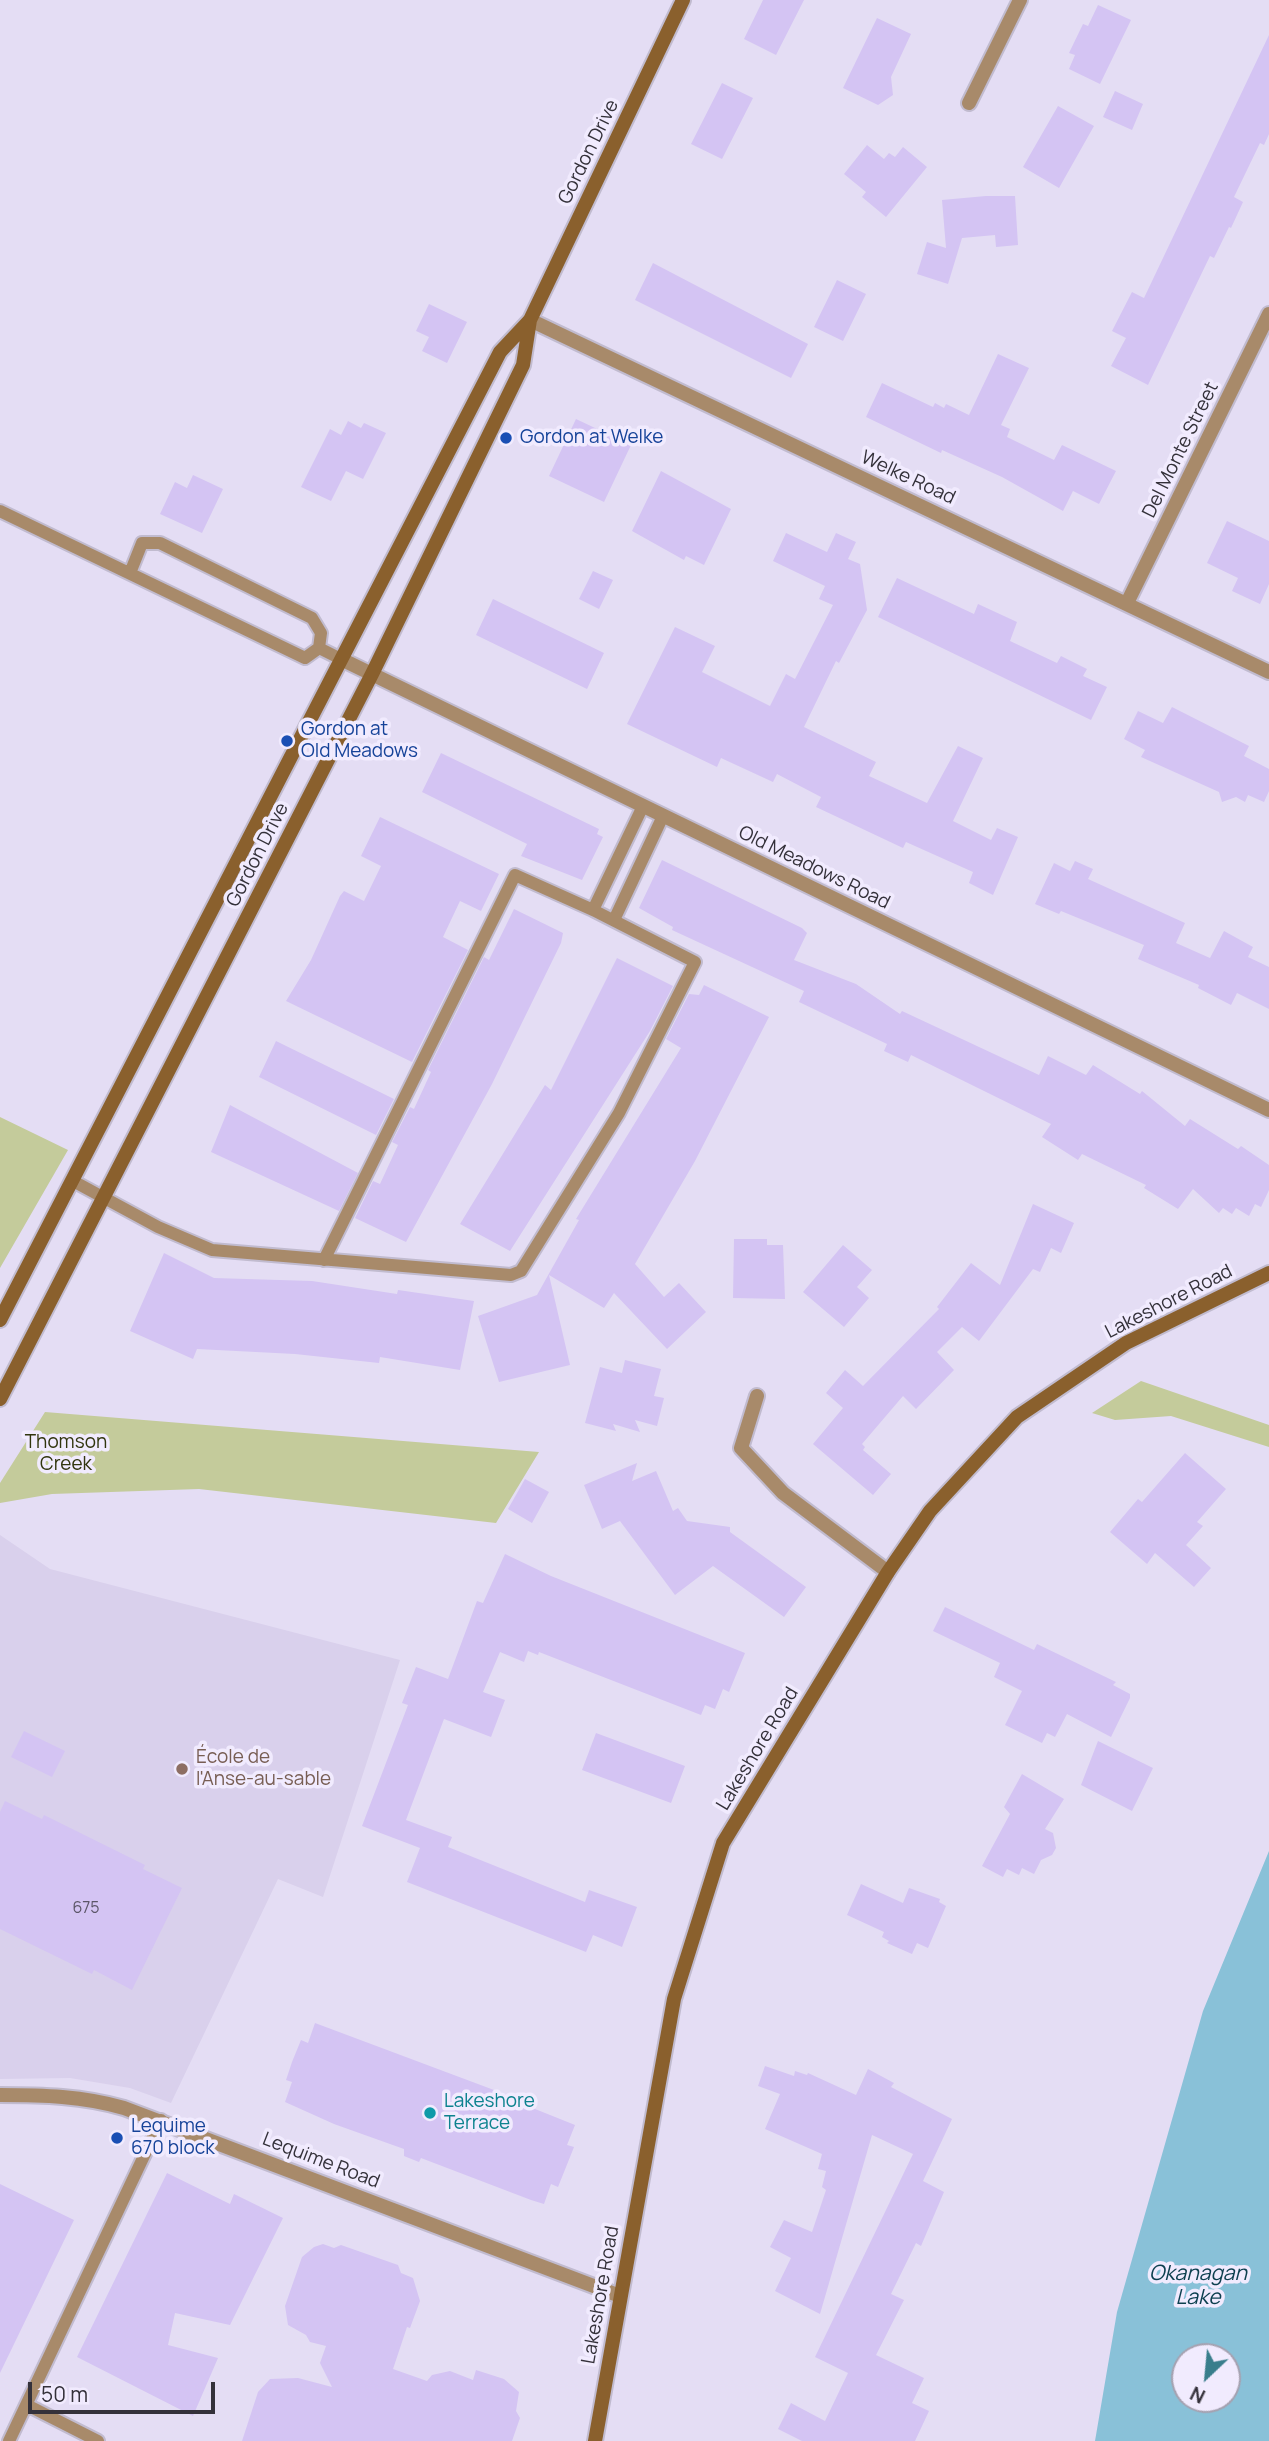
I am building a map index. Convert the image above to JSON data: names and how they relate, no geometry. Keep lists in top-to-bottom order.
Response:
{
  "streets": {
    "main road": ["Gordon Drive", "Lakeshore Road"],
    "street": [
      "Del Monte Street",
      "Welke Road",
      "Old Meadows Road",
      "Lequime Road"
    ]
  },
  "crossings": [
    ["Gordon Drive", "Welke Road"],
    ["Gordon Drive", "Old Meadows Road"],
    ["Del Monte Street", "Welke Road"],
    ["Lakeshore Road", "Lequime Road"]
  ],
  "water": ["Okanagan Lake"],
  "parks": ["Thomson Creek"],
  "places": [
    "Gordon at Welke",
    "Gordon at Old Meadows",
    "École de l'Anse-au-sable",
    "Lakeshore Terrace",
    "Lequime 670 block"
  ],
  "house_numbers": ["675"],
  "scale_bar": "50 m",
  "north": "bottom left"
}
